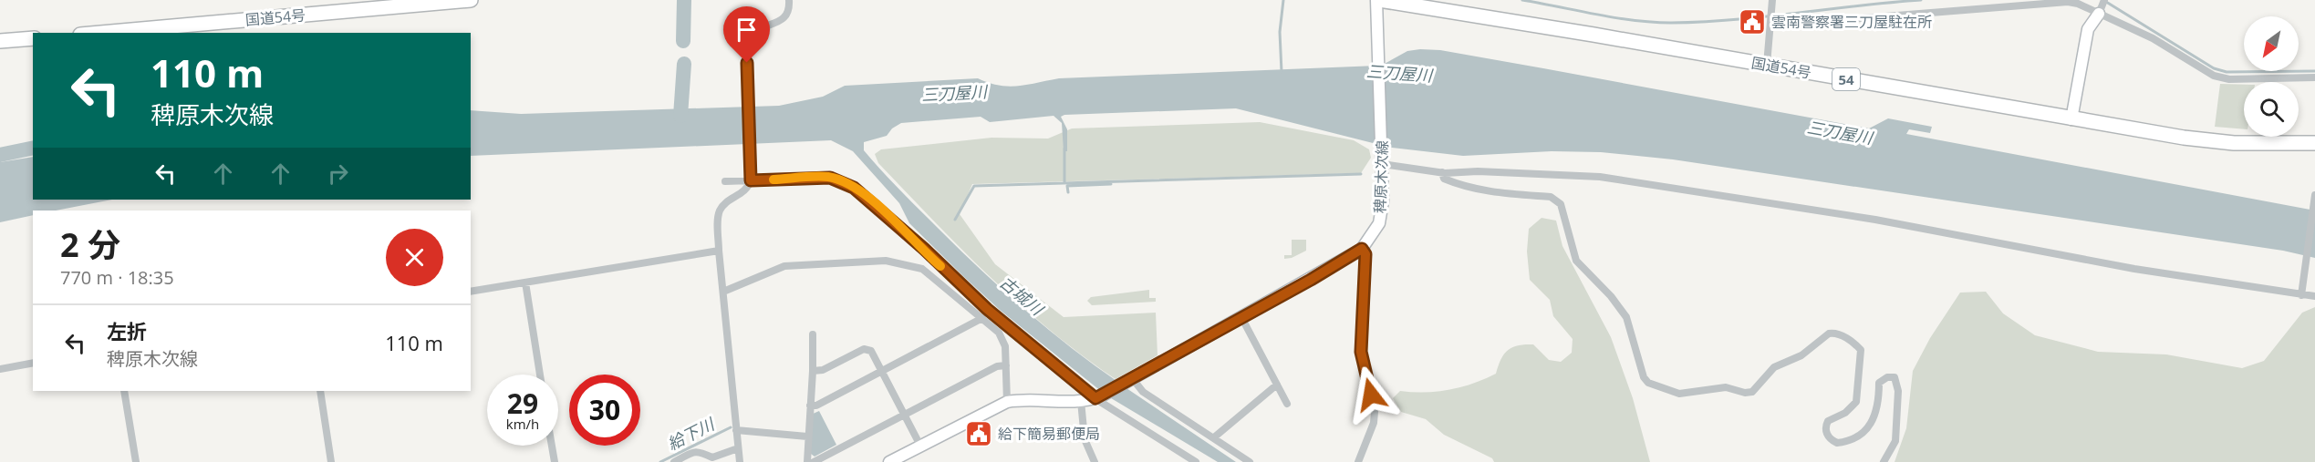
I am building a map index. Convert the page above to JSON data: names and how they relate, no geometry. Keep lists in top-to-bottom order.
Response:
{
  "streets": {
    "highway": ["国道54号", "54"],
    "main road": ["稗原木次線"]
  },
  "crossings": [
    ["国道54号", "稗原木次線"]
  ],
  "water": ["三刀屋川", "古城川", "給下川"],
  "places": {
    "public building": ["雲南警察署三刀屋駐在所", "給下簡易郵便局"]
  },
  "north": "bottom left",
  "page": {
    "turn": ["110 m", "稗原木次線"],
    "heading": ["2 分", "770 m · 18:35"],
    "list": [
      {
        "name": "左折",
        "note": "稗原木次線",
        "value": "110 m"
      }
    ],
    "speed": "29 km/h",
    "limit": "30"
  }
}
